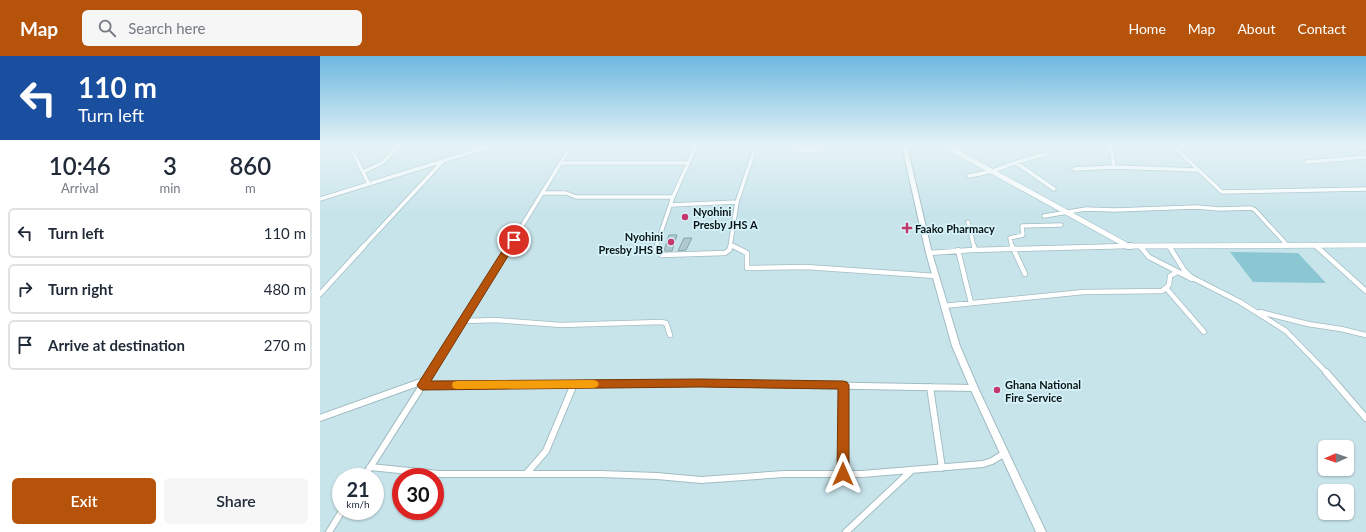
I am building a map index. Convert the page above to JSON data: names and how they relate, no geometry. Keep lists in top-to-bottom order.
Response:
{
  "places": {
    "other": ["Nyohini Presby JHS A", "Nyohini Presby JHS B", "Ghana National Fire Service"],
    "health": ["Faako Pharmacy"]
  },
  "north": "left",
  "page": {
    "header": "Map",
    "search": "Search here",
    "nav": [
      "Home",
      "Map",
      "About",
      "Contact"
    ],
    "turn": ["110 m", "Turn left"],
    "eta": [
      "10:46",
      "Arrival",
      "3",
      "min",
      "860",
      "m"
    ],
    "list": [
      {
        "name": "Turn left",
        "value": "110 m"
      },
      {
        "name": "Turn right",
        "value": "480 m"
      },
      {
        "name": "Arrive at destination",
        "value": "270 m"
      }
    ],
    "speed": "21 km/h",
    "limit": "30",
    "buttons": ["Exit", "Share"]
  }
}
